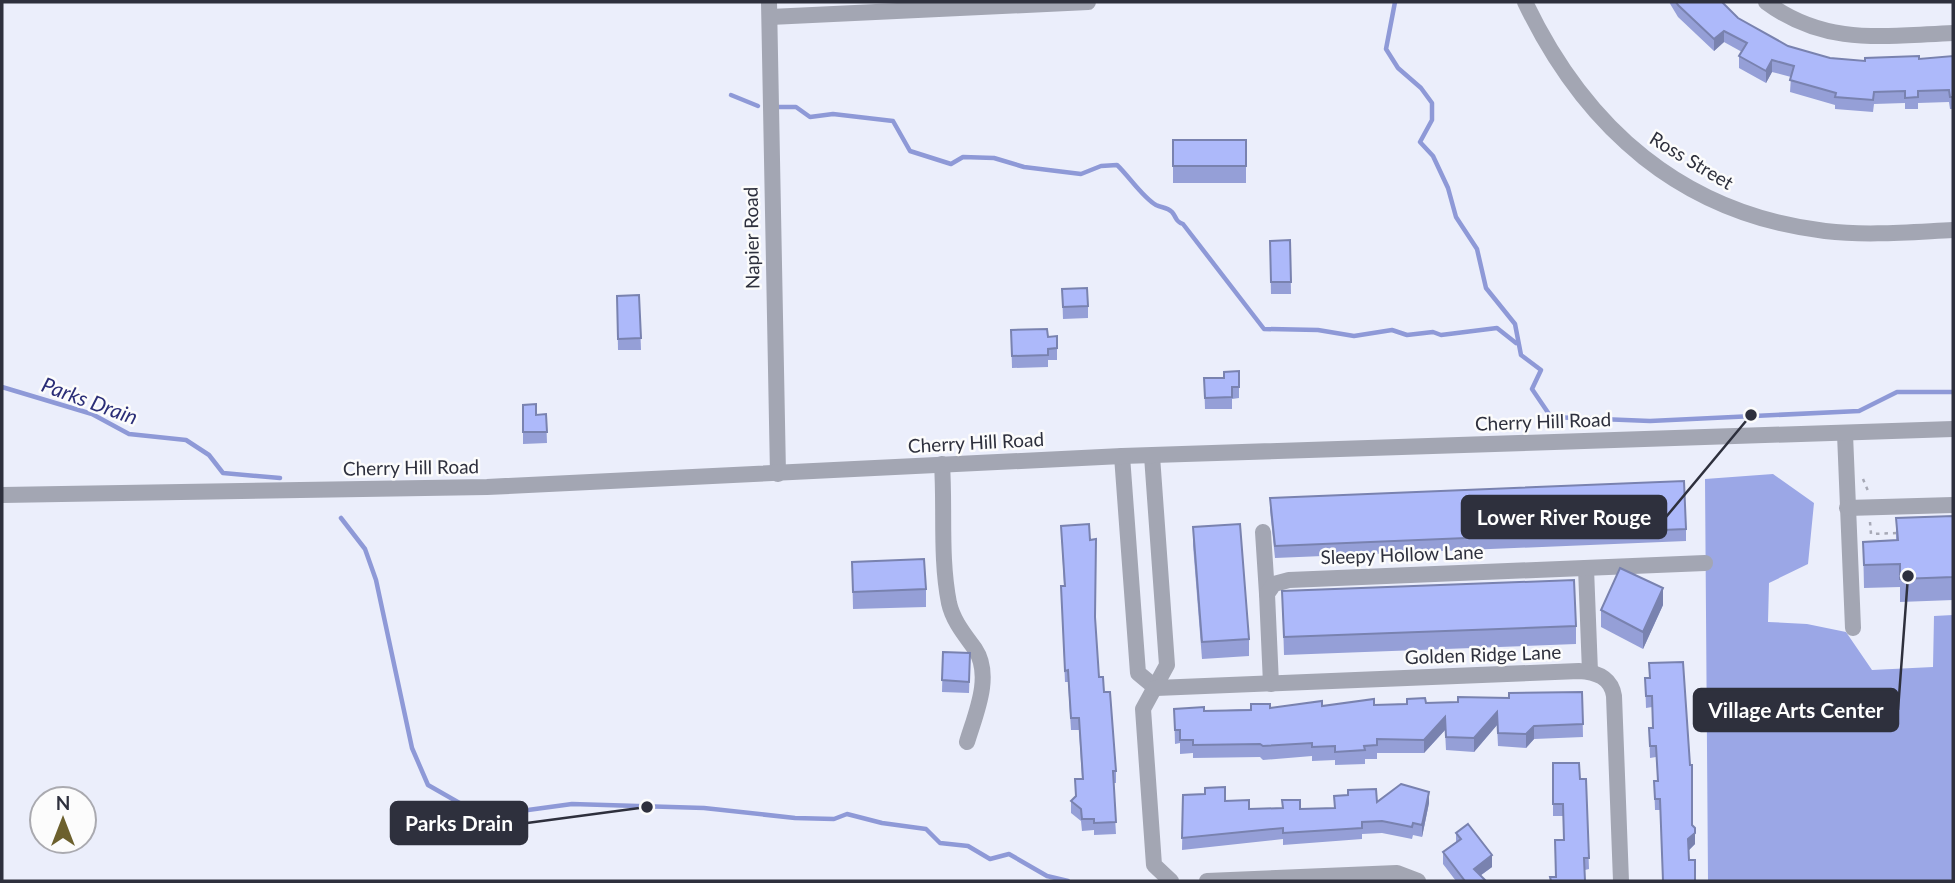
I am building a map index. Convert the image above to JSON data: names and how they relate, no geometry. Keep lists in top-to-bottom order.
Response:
{
  "streets": {
    "street": [
      "Ross Street",
      "Napier Road",
      "Cherry Hill Road",
      "Sleepy Hollow Lane",
      "Golden Ridge Lane"
    ]
  },
  "crossings": [
    ["Napier Road", "Cherry Hill Road"]
  ],
  "water": ["Parks Drain"],
  "places": ["Lower River Rouge", "Village Arts Center", "Parks Drain"],
  "north": "top"
}
